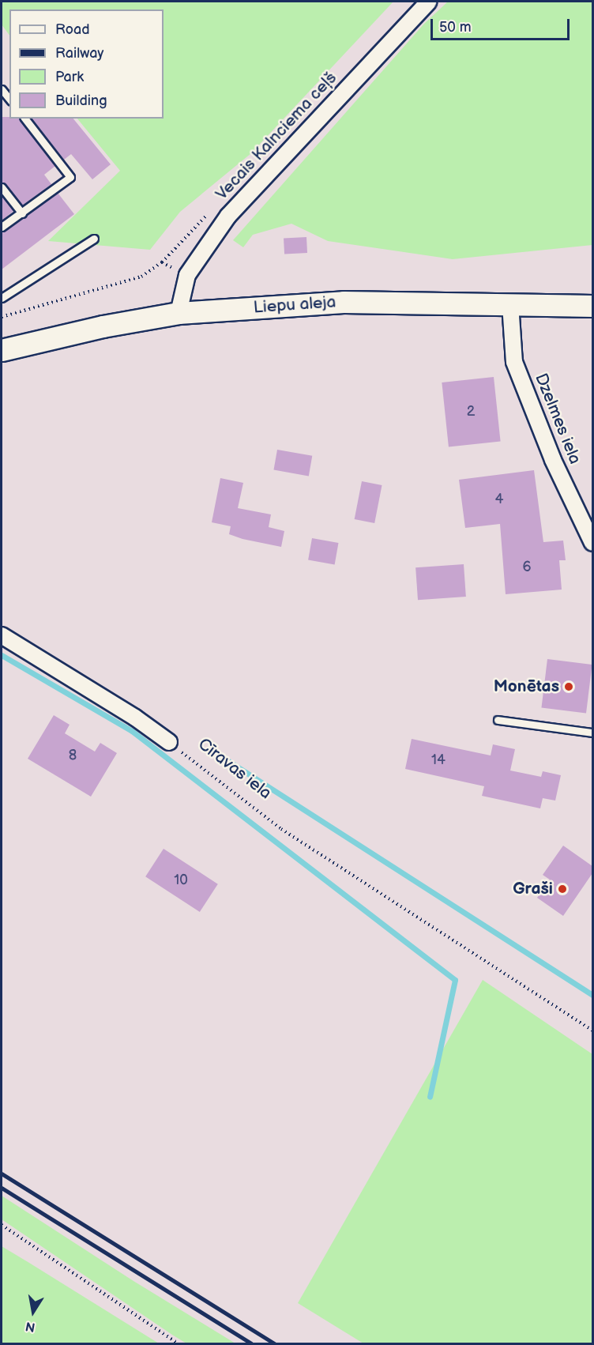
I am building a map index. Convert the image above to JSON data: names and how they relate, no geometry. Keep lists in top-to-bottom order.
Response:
{
  "streets": {
    "street": ["Vecais Kalnciema ceļš", "Liepu aleja", "Dzelmes iela"],
    "path": ["Cīravas iela"]
  },
  "crossings": [
    ["Vecais Kalnciema ceļš", "Liepu aleja"],
    ["Liepu aleja", "Dzelmes iela"]
  ],
  "places": ["Monētas", "Graši"],
  "house_numbers": [
    "2",
    "4",
    "6",
    "8",
    "14",
    "10"
  ],
  "legend": [
    "Road",
    "Railway",
    "Park",
    "Building"
  ],
  "scale_bar": "50 m",
  "north": "bottom"
}
